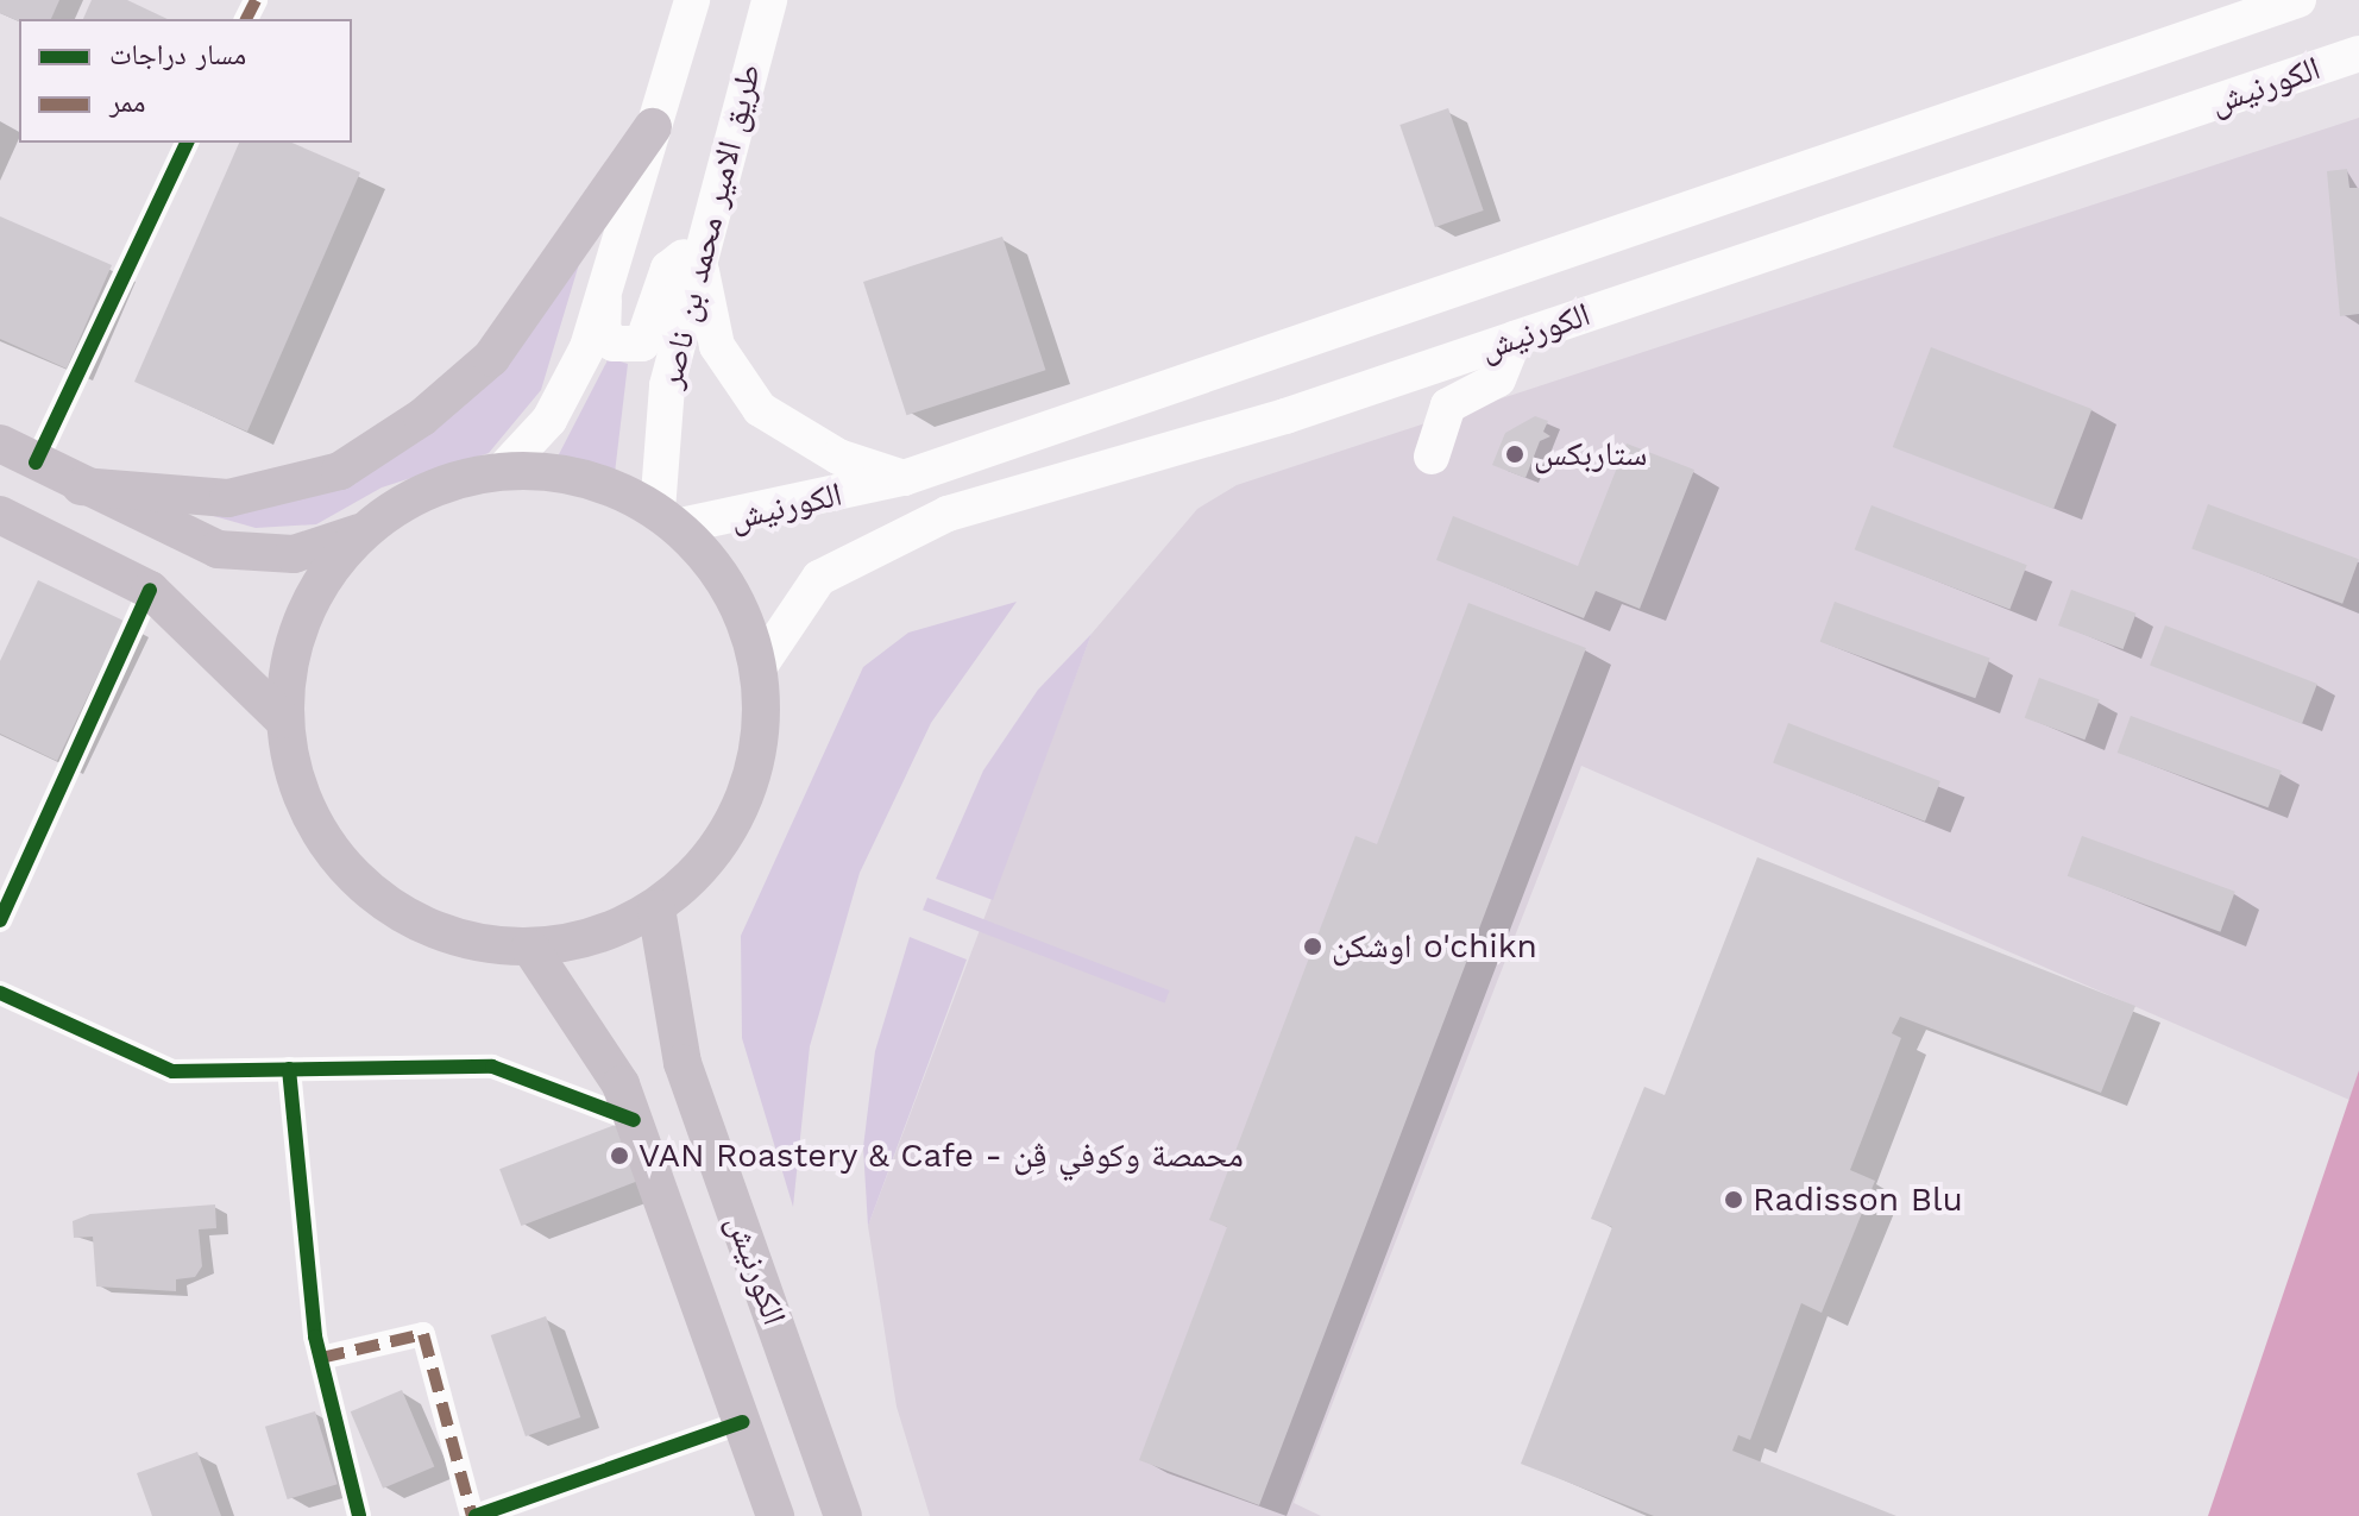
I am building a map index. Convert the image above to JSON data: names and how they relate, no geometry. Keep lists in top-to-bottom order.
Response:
{
  "streets": {
    "main road": ["الكورنيش", "طريق الامير محمد بن ناصر"]
  },
  "crossings": [
    ["الكورنيش", "طريق الامير محمد بن ناصر"]
  ],
  "places": [
    "ستاربكس",
    "اوشكن o'chikn",
    "VAN Roastery & Cafe - محمصة وكوفي ڤِن",
    "Radisson Blu"
  ],
  "legend": ["مسار دراجات", "ممر"]
}
